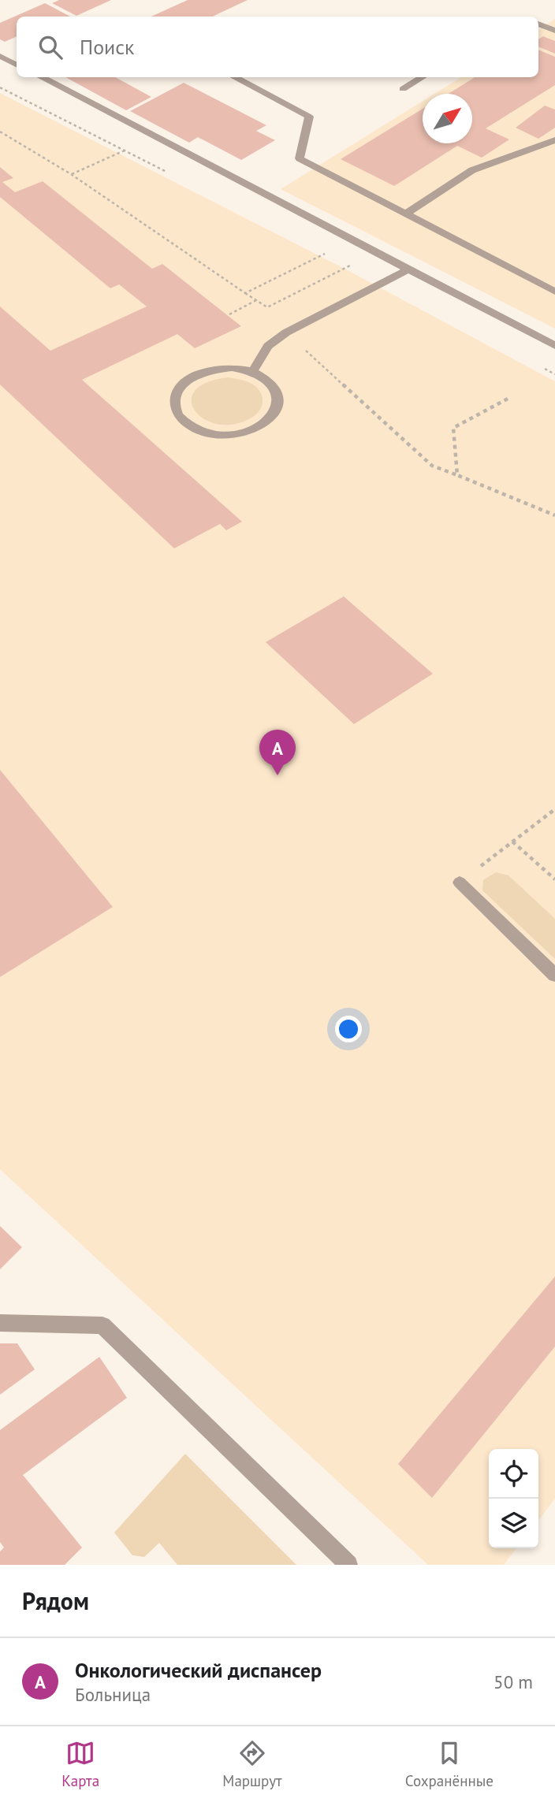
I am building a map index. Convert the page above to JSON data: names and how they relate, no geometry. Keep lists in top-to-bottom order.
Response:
{
  "north": "top right",
  "page": {
    "search": "Поиск",
    "pins": "A",
    "heading": "Рядом",
    "list": [
      {
        "mark": "A",
        "name": "Онкологический диспансер",
        "note": "Больница",
        "value": "50 m"
      }
    ],
    "nav": ["Карта", "Маршрут", "Сохранённые"]
  }
}
